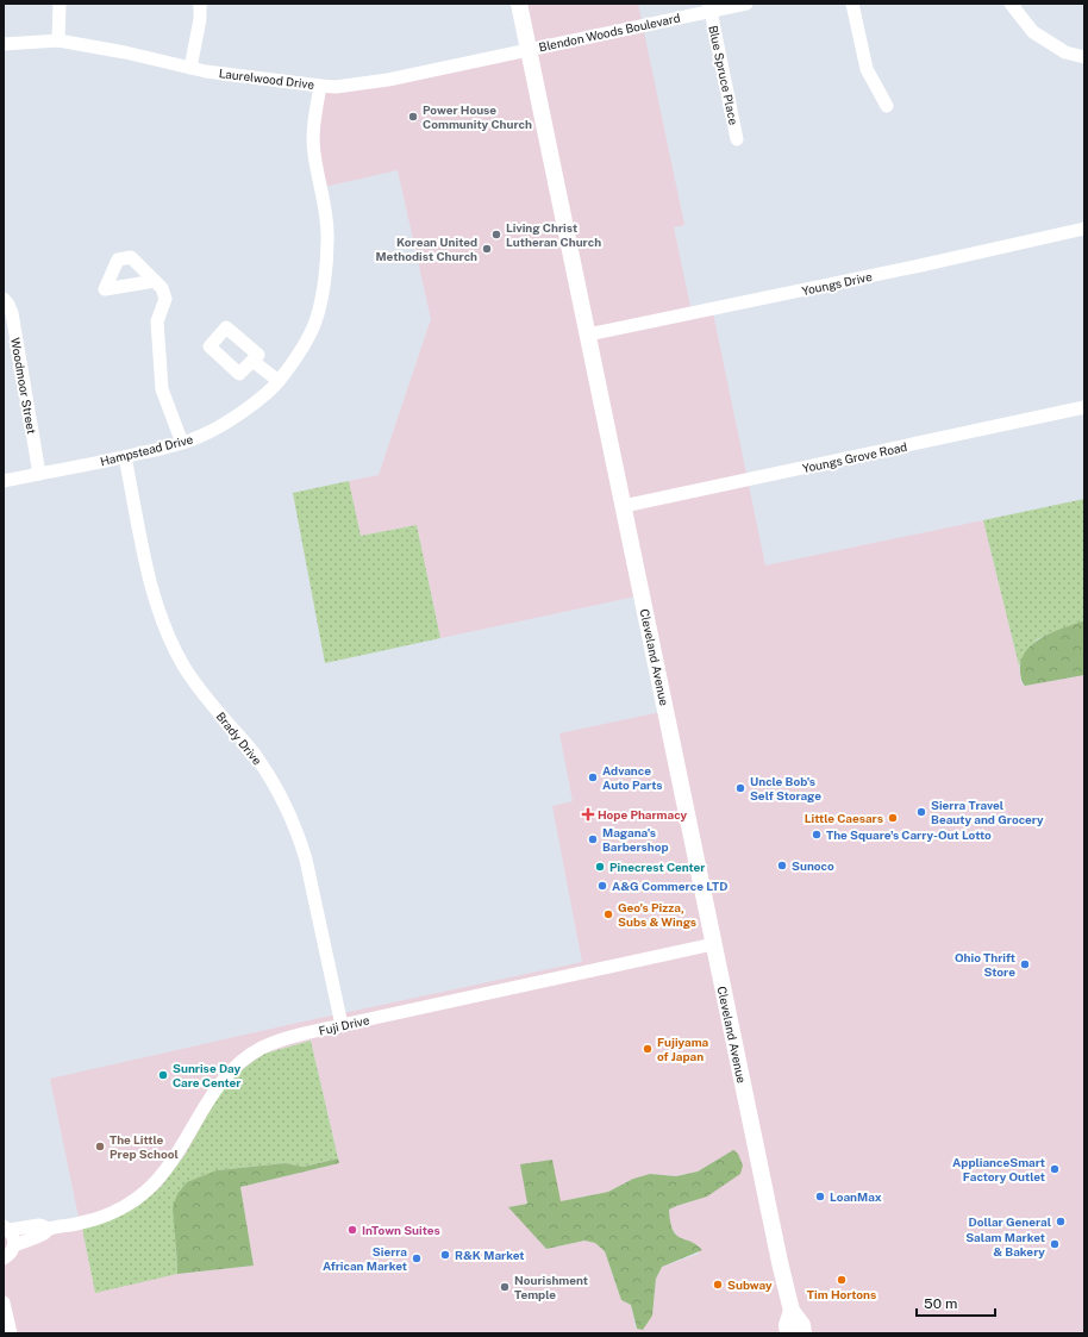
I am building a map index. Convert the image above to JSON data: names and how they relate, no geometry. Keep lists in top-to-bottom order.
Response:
{
  "streets": {
    "main road": ["Cleveland Avenue"],
    "street": [
      "Blendon Woods Boulevard",
      "Blue Spruce Place",
      "Laurelwood Drive",
      "Youngs Drive",
      "Woodmoor Street",
      "Hampstead Drive",
      "Youngs Grove Road",
      "Brady Drive",
      "Fuji Drive"
    ]
  },
  "crossings": [
    ["Blendon Woods Boulevard", "Blue Spruce Place"],
    ["Blendon Woods Boulevard", "Laurelwood Drive"],
    ["Blendon Woods Boulevard", "Cleveland Avenue"],
    ["Laurelwood Drive", "Hampstead Drive"],
    ["Laurelwood Drive", "Cleveland Avenue"],
    ["Youngs Drive", "Cleveland Avenue"],
    ["Woodmoor Street", "Hampstead Drive"],
    ["Hampstead Drive", "Brady Drive"],
    ["Youngs Grove Road", "Cleveland Avenue"],
    ["Cleveland Avenue", "Fuji Drive"],
    ["Brady Drive", "Fuji Drive"]
  ],
  "places": {
    "other": [
      "Power House Community Church",
      "Living Christ Lutheran Church",
      "Korean United Methodist Church",
      "Advance Auto Parts",
      "Uncle Bob's Self Storage",
      "Sierra Travel Beauty and Grocery",
      "Little Caesars",
      "The Square's Carry-Out Lotto",
      "Magana's Barbershop",
      "Sunoco",
      "Pinecrest Center",
      "A&G Commerce LTD",
      "Geo's Pizza, Subs & Wings",
      "Ohio Thrift Store",
      "Fujiyama of Japan",
      "Sunrise Day Care Center",
      "The Little Prep School",
      "ApplianceSmart Factory Outlet",
      "LoanMax",
      "Dollar General",
      "InTown Suites",
      "Salam Market & Bakery",
      "R&K Market",
      "Sierra African Market",
      "Tim Hortons",
      "Subway",
      "Nourishment Temple"
    ],
    "health": ["Hope Pharmacy"]
  },
  "scale_bar": "50 m"
}
